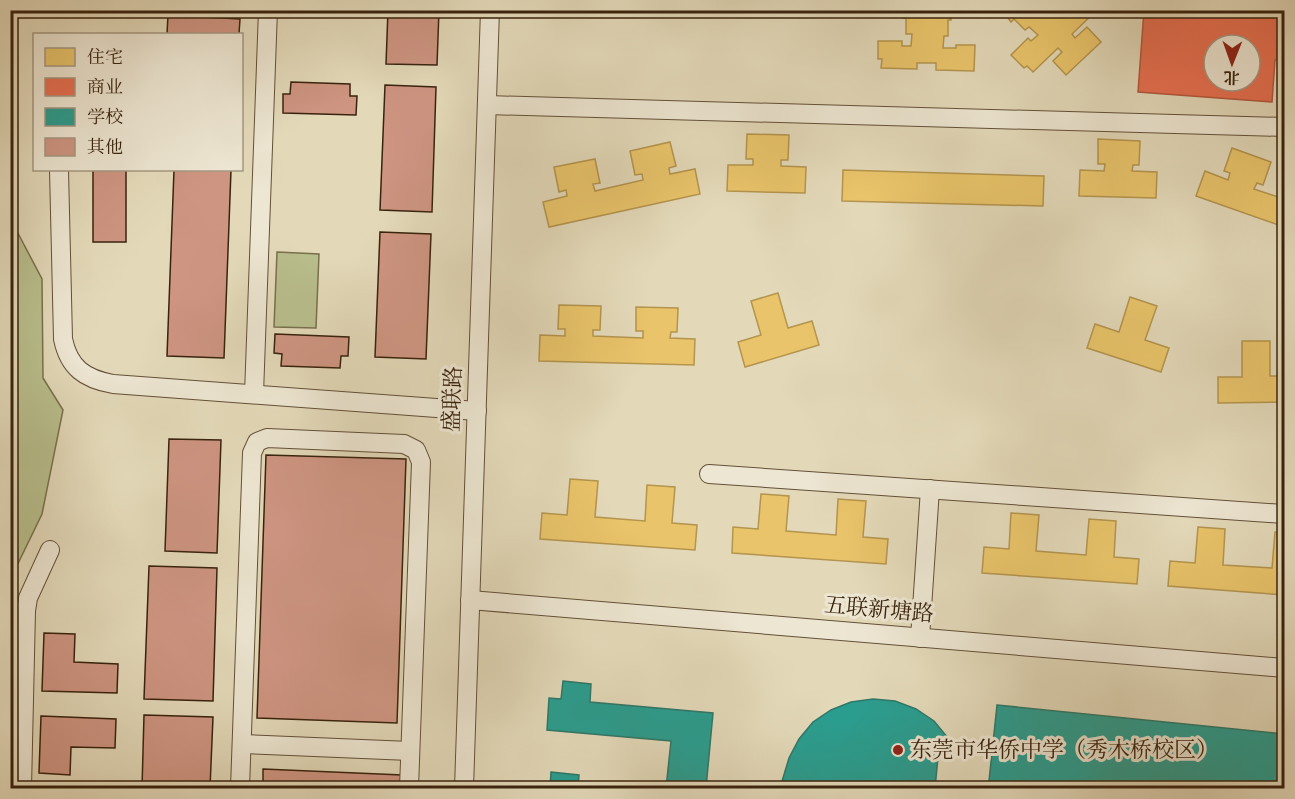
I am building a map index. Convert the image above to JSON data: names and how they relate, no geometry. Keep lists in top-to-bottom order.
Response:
{
  "streets": {
    "street": ["盛联路", "五联新塘路"]
  },
  "crossings": [
    ["盛联路", "五联新塘路"]
  ],
  "places": ["东莞市华侨中学（秀木桥校区）"],
  "legend": [
    "住宅",
    "商业",
    "学校",
    "其他"
  ],
  "north": "bottom"
}
